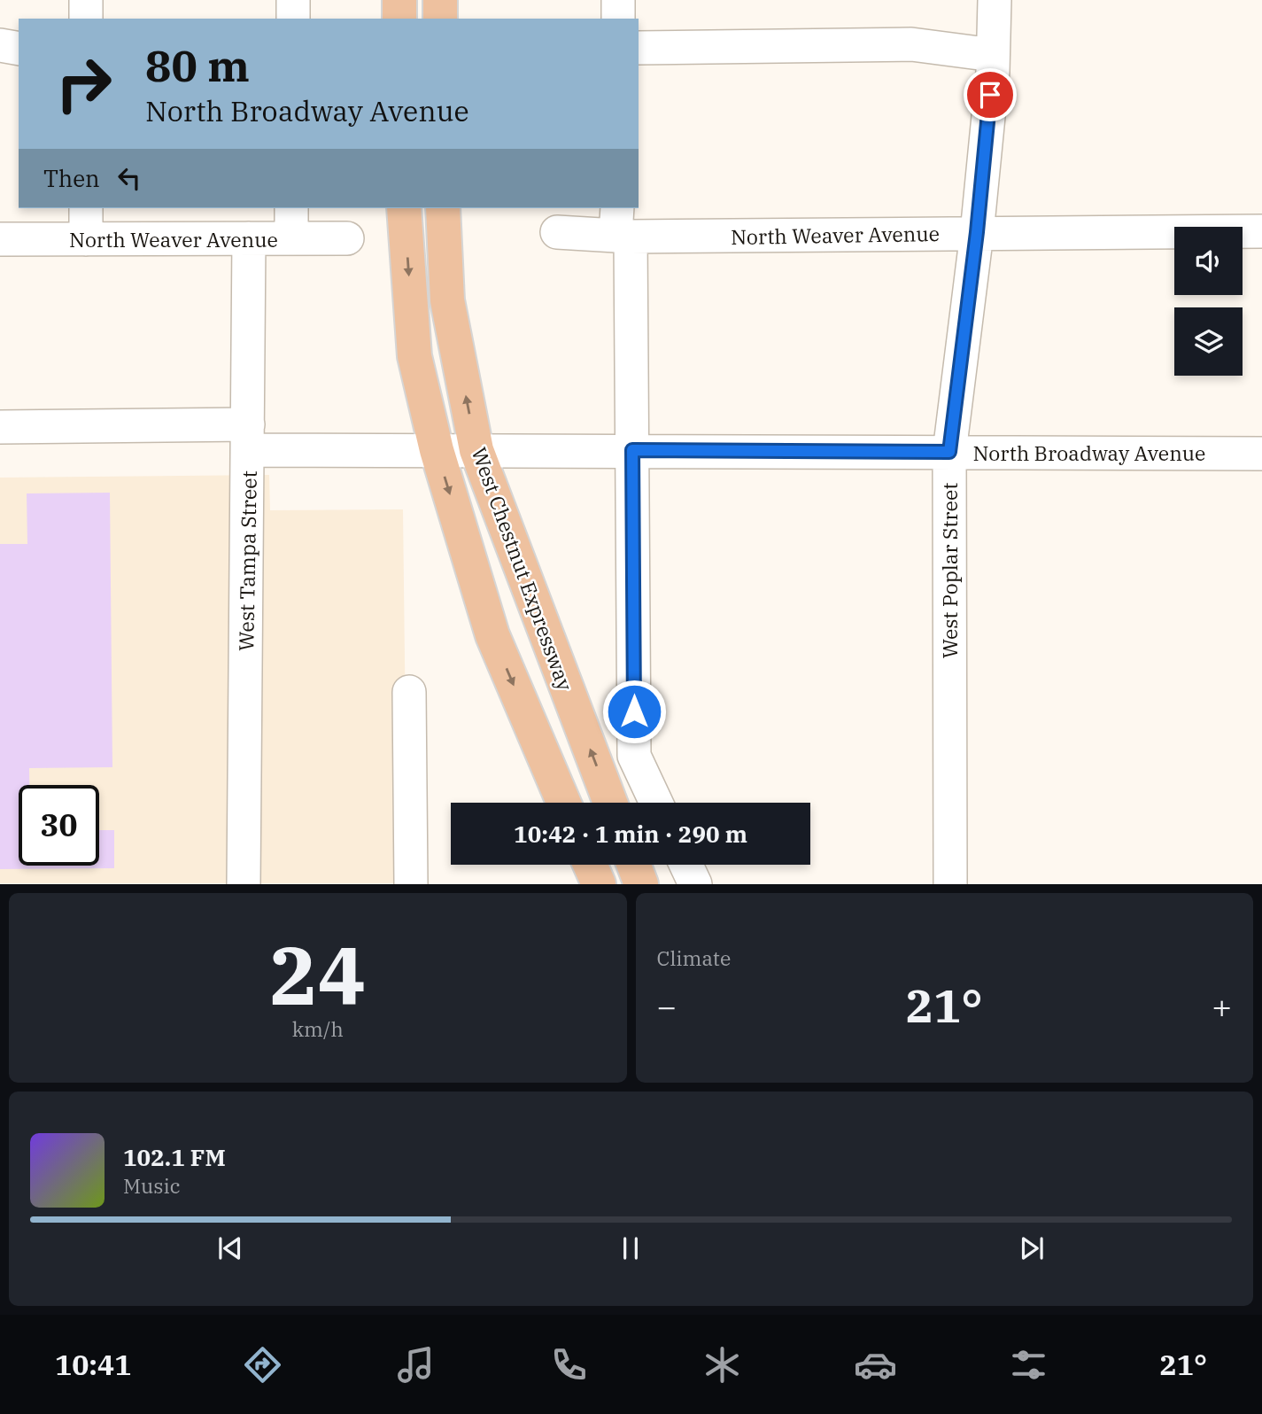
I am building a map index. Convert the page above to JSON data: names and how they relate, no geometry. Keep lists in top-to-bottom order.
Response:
{
  "streets": {
    "main road": ["West Chestnut Expressway"],
    "street": [
      "North Weaver Avenue",
      "North Broadway Avenue",
      "West Tampa Street",
      "West Poplar Street"
    ]
  },
  "crossings": [
    ["North Weaver Avenue", "West Tampa Street"],
    ["North Weaver Avenue", "West Poplar Street"],
    ["North Broadway Avenue", "West Tampa Street"],
    ["North Broadway Avenue", "West Chestnut Expressway"],
    ["North Broadway Avenue", "West Poplar Street"]
  ],
  "page": {
    "turn": ["80 m", "North Broadway Avenue"],
    "then": "Then",
    "limit": "30",
    "trip": "10:42 · 1 min · 290 m",
    "tile": [
      ["24", "km/h"],
      "Climate"
    ],
    "heat": ["−", "21°", "+"],
    "song": ["102.1 FM", "Music"],
    "tabs": ["10:41", "21°"]
  }
}
